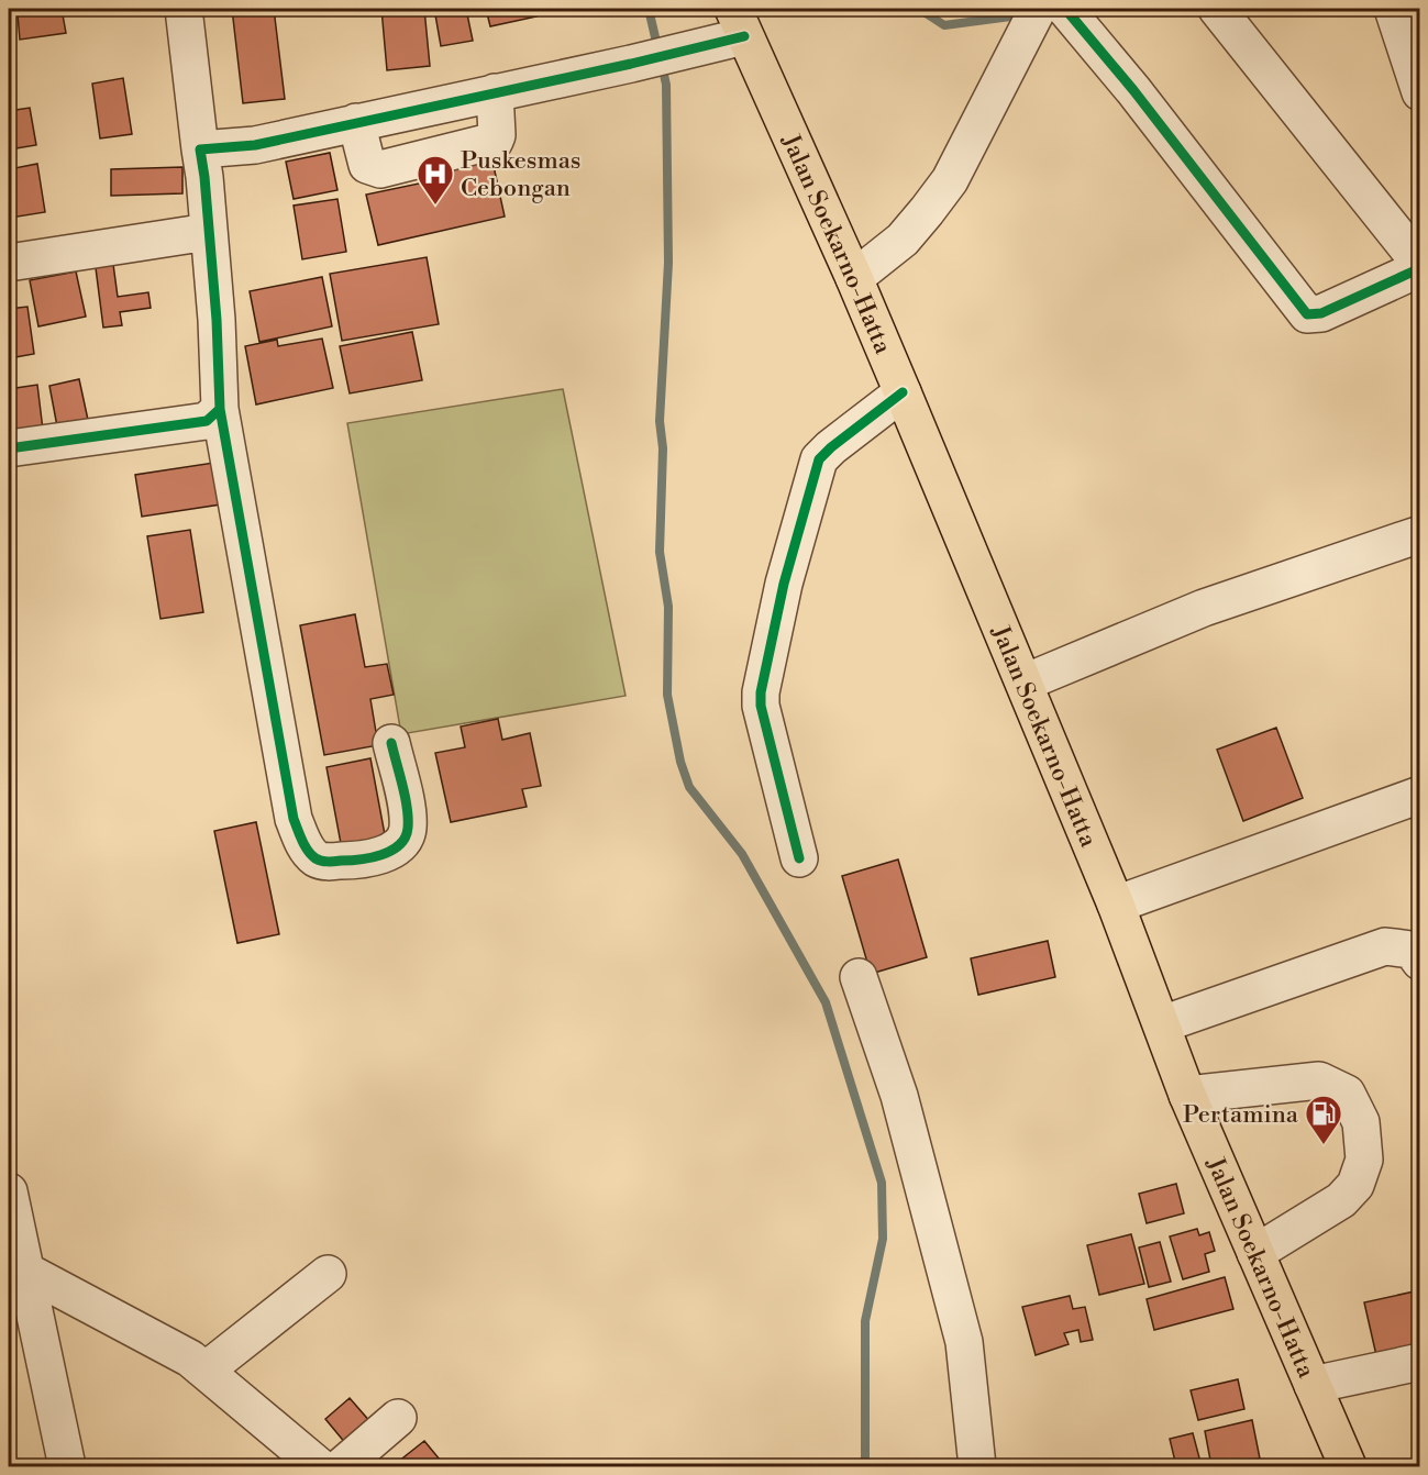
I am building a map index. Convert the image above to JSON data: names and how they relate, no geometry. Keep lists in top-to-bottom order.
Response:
{
  "streets": {
    "main road": ["Jalan Soekarno-Hatta"]
  },
  "places": {
    "hospital": ["Puskesmas Cebongan"],
    "fuel station": ["Pertamina"]
  }
}
